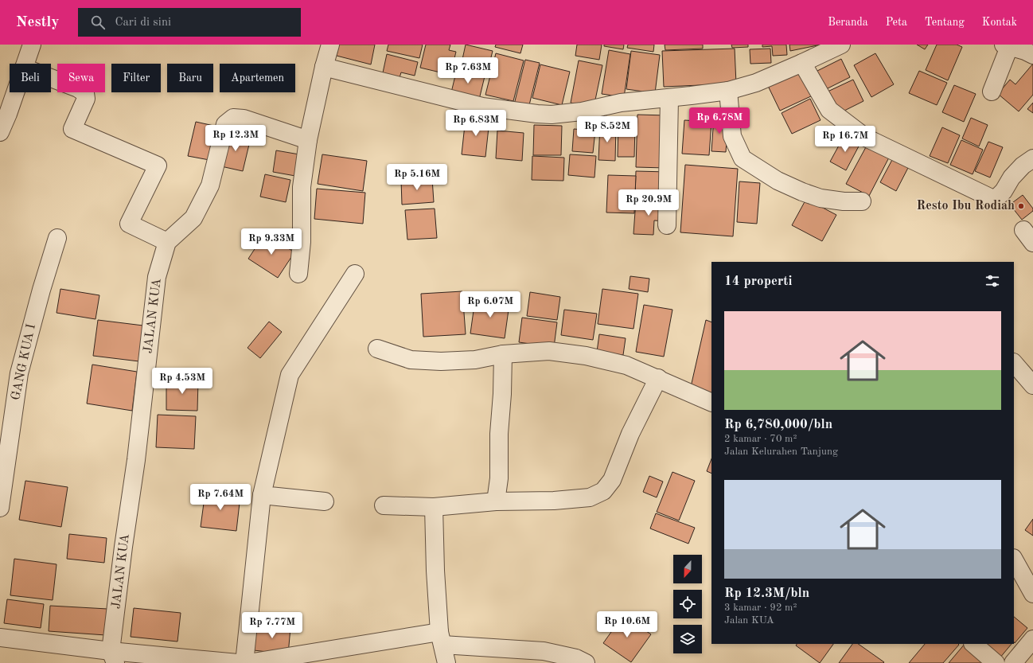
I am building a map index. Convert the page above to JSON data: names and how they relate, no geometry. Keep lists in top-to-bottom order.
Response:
{
  "streets": {
    "street": ["JALAN KUA", "GANG KUA I"]
  },
  "places": ["Resto Ibu Rodiah"],
  "north": "bottom",
  "page": {
    "header": "Nestly",
    "search": "Cari di sini",
    "nav": [
      "Beranda",
      "Peta",
      "Tentang",
      "Kontak"
    ],
    "price": [
      "Rp 7.63M",
      "Rp 6.78M",
      "Rp 6.83M",
      "Rp 8.52M",
      "Rp 12.3M",
      "Rp 16.7M",
      "Rp 5.16M",
      "Rp 20.9M",
      "Rp 9.33M",
      "Rp 6.07M",
      "Rp 4.53M",
      "Rp 7.64M",
      "Rp 10.6M",
      "Rp 7.77M"
    ],
    "chip": [
      "Beli",
      "Sewa",
      "Filter",
      "Baru",
      "Apartemen"
    ],
    "heading": "14 properti",
    "list": [
      {
        "name": "Rp 6,780,000/bln",
        "note": "2 kamar · 70 m² · Jalan Kelurahen Tanjung"
      },
      {
        "name": "Rp 12.3M/bln",
        "note": "3 kamar · 92 m² · Jalan KUA"
      }
    ]
  }
}
